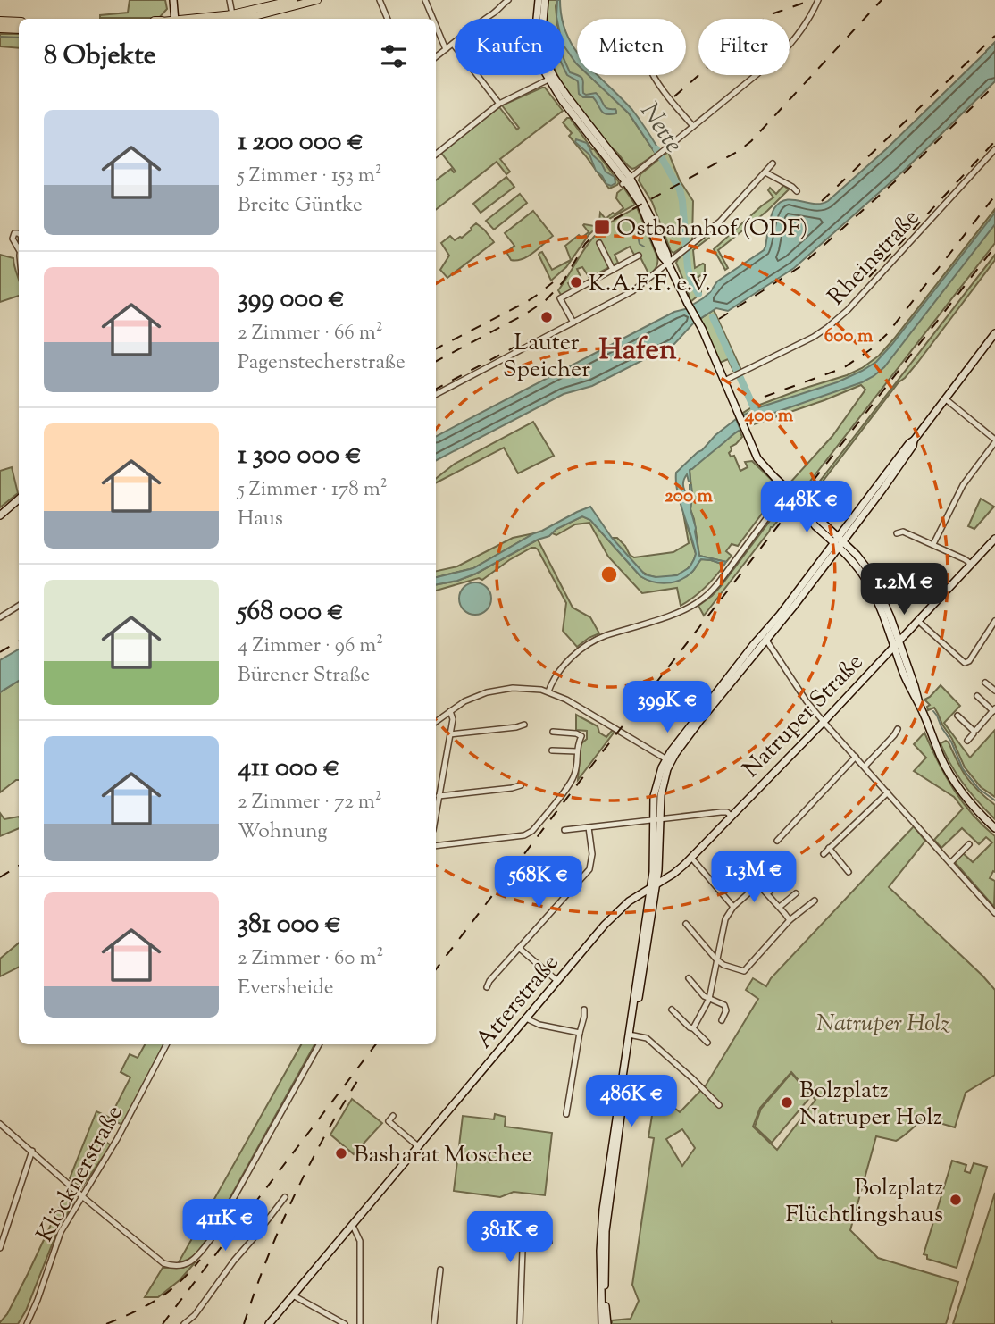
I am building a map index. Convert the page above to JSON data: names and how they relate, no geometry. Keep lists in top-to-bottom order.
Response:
{
  "streets": {
    "main road": ["Natruper Straße", "Atterstraße"],
    "street": ["Rheinstraße", "Klöcknerstraße"]
  },
  "crossings": [
    ["Natruper Straße", "Atterstraße"]
  ],
  "districts": ["Hafen"],
  "water": ["Nette"],
  "parks": ["Natruper Holz"],
  "places": {
    "transit": ["Ostbahnhof (ODF)"],
    "other": [
      "K.A.F.F. e.V.",
      "Lauter Speicher",
      "Bolzplatz Natruper Holz",
      "Basharat Moschee",
      "Bolzplatz Flüchtlingshaus"
    ]
  },
  "page": {
    "chip": ["Kaufen", "Mieten", "Filter"],
    "heading": "8 Objekte",
    "list": [
      {
        "name": "1 200 000 €",
        "note": "5 Zimmer · 153 m² · Breite Güntke"
      },
      {
        "name": "399 000 €",
        "note": "2 Zimmer · 66 m² · Pagenstecherstraße"
      },
      {
        "name": "1 300 000 €",
        "note": "5 Zimmer · 178 m² · Haus"
      },
      {
        "name": "568 000 €",
        "note": "4 Zimmer · 96 m² · Bürener Straße"
      },
      {
        "name": "411 000 €",
        "note": "2 Zimmer · 72 m² · Wohnung"
      },
      {
        "name": "381 000 €",
        "note": "2 Zimmer · 60 m² · Eversheide"
      }
    ],
    "price": [
      "448K €",
      "1.2M €",
      "399K €",
      "1.3M €",
      "568K €",
      "486K €",
      "411K €",
      "381K €"
    ]
  },
  "rings": ["600 m", "400 m", "200 m"]
}
